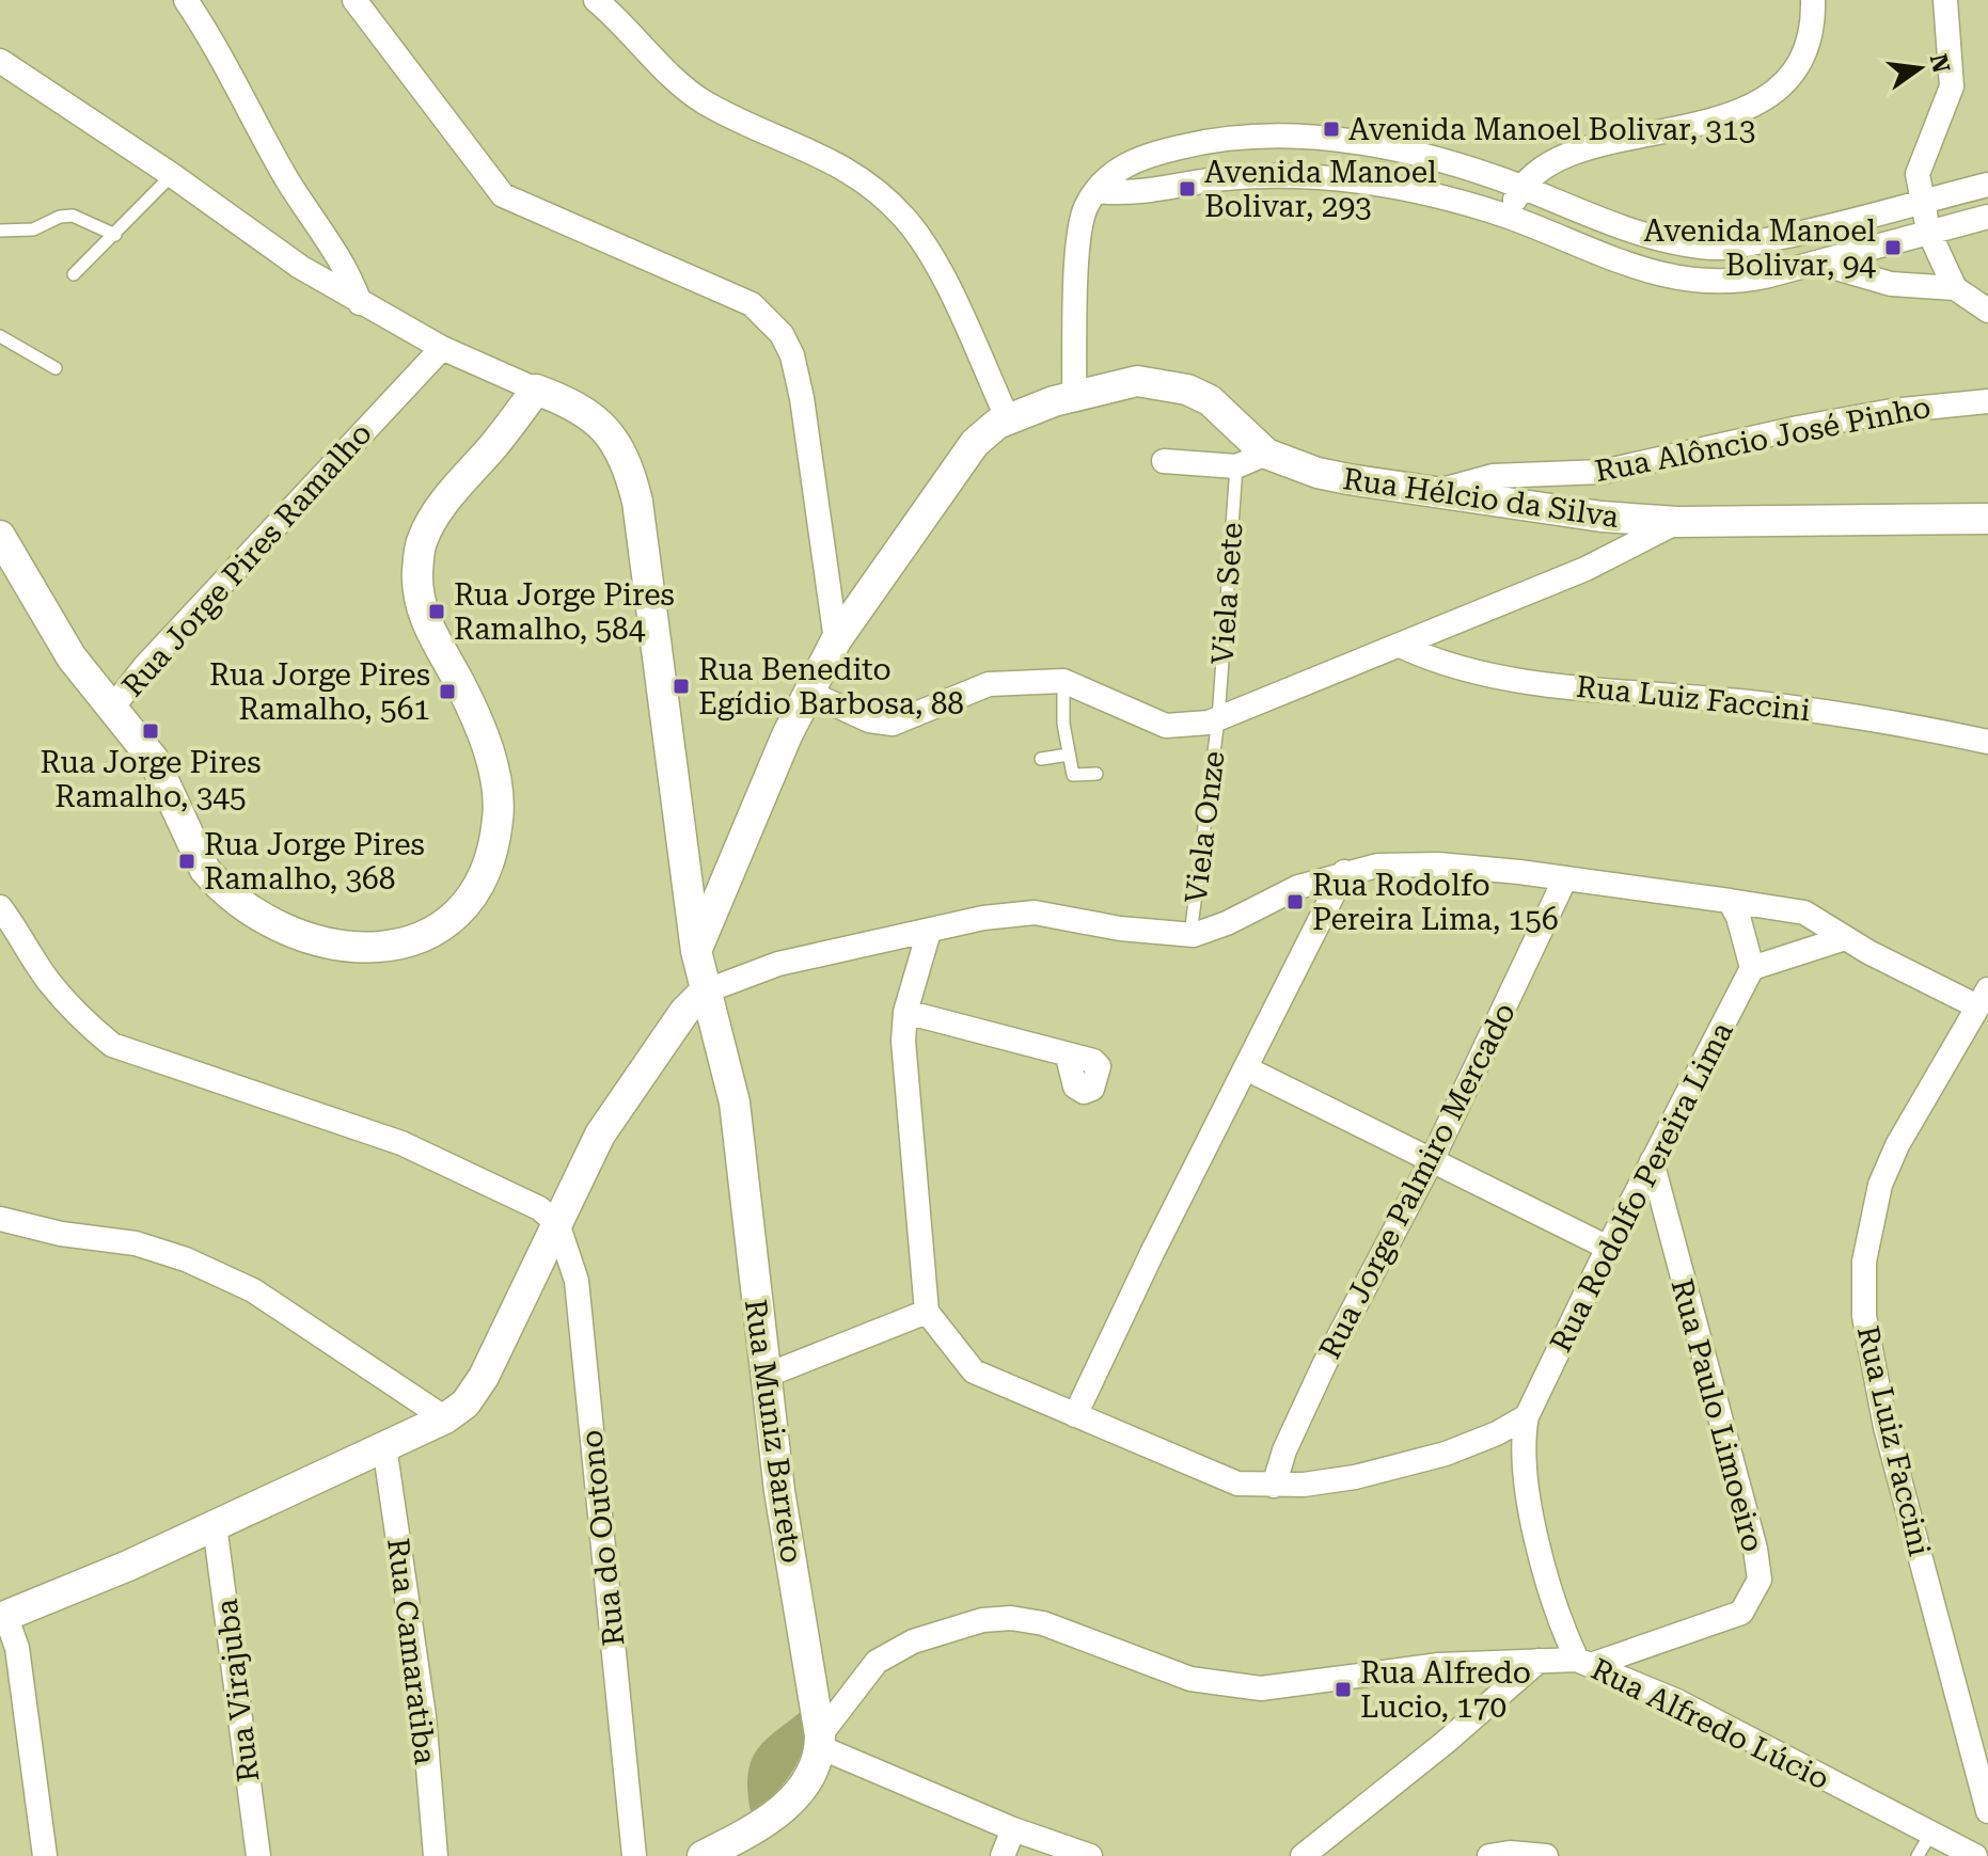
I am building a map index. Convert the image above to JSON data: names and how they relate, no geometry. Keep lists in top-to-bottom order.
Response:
{
  "streets": {
    "street": [
      "Rua Alôncio José Pinho",
      "Rua Hélcio da Silva",
      "Rua Jorge Pires Ramalho",
      "Rua Luiz Faccini",
      "Rua Jorge Palmiro Mercado",
      "Rua Rodolfo Pereira Lima",
      "Rua Paulo Limoeiro",
      "Rua Muniz Barreto",
      "Rua do Outono",
      "Rua Camaratiba",
      "Rua Virajuba",
      "Rua Alfredo Lúcio"
    ],
    "lane": ["Viela Sete", "Viela Onze"]
  },
  "crossings": [
    ["Rua Alôncio José Pinho", "Rua Hélcio da Silva"],
    ["Rua Hélcio da Silva", "Rua Muniz Barreto"],
    ["Rua Jorge Pires Ramalho", "Rua Muniz Barreto"],
    ["Viela Sete", "Viela Onze"],
    ["Rua Rodolfo Pereira Lima", "Rua Paulo Limoeiro"],
    ["Rua Paulo Limoeiro", "Rua Alfredo Lúcio"],
    ["Rua Muniz Barreto", "Rua Alfredo Lúcio"]
  ],
  "places": {
    "transit": [
      "Avenida Manoel Bolivar, 313",
      "Avenida Manoel Bolivar, 293",
      "Avenida Manoel Bolivar, 94",
      "Rua Jorge Pires Ramalho, 584",
      "Rua Benedito Egídio Barbosa, 88",
      "Rua Jorge Pires Ramalho, 561",
      "Rua Jorge Pires Ramalho, 345",
      "Rua Jorge Pires Ramalho, 368",
      "Rua Rodolfo Pereira Lima, 156",
      "Rua Alfredo Lucio, 170"
    ]
  },
  "north": "right"
}
